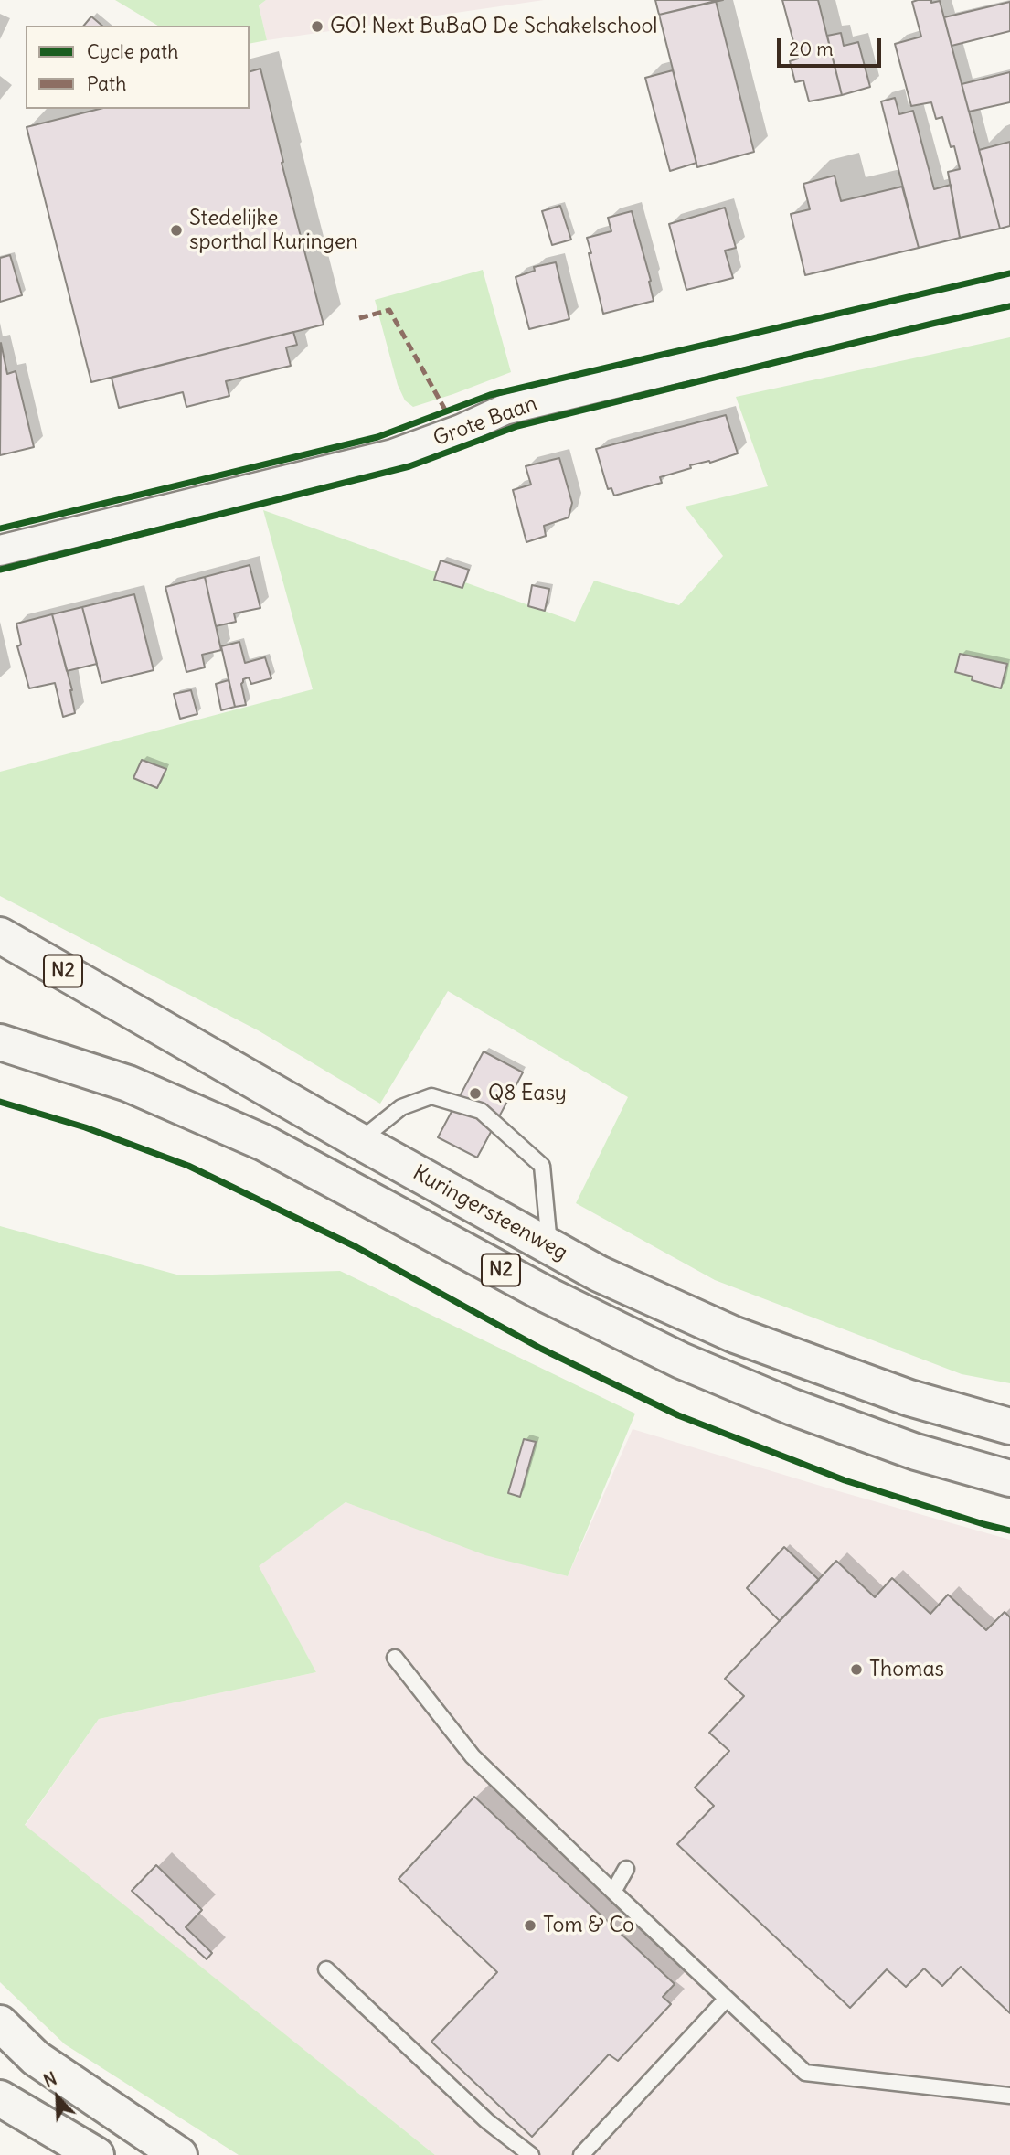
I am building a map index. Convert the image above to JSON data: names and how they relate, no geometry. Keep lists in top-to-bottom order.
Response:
{
  "streets": {
    "main road": ["N2", "Kuringersteenweg"],
    "street": ["Grote Baan"]
  },
  "places": [
    "GO! Next BuBaO De Schakelschool",
    "Stedelijke sporthal Kuringen",
    "Q8 Easy",
    "Thomas",
    "Tom & Co"
  ],
  "legend": ["Cycle path", "Path"],
  "scale_bar": "20 m",
  "north": "top left"
}
